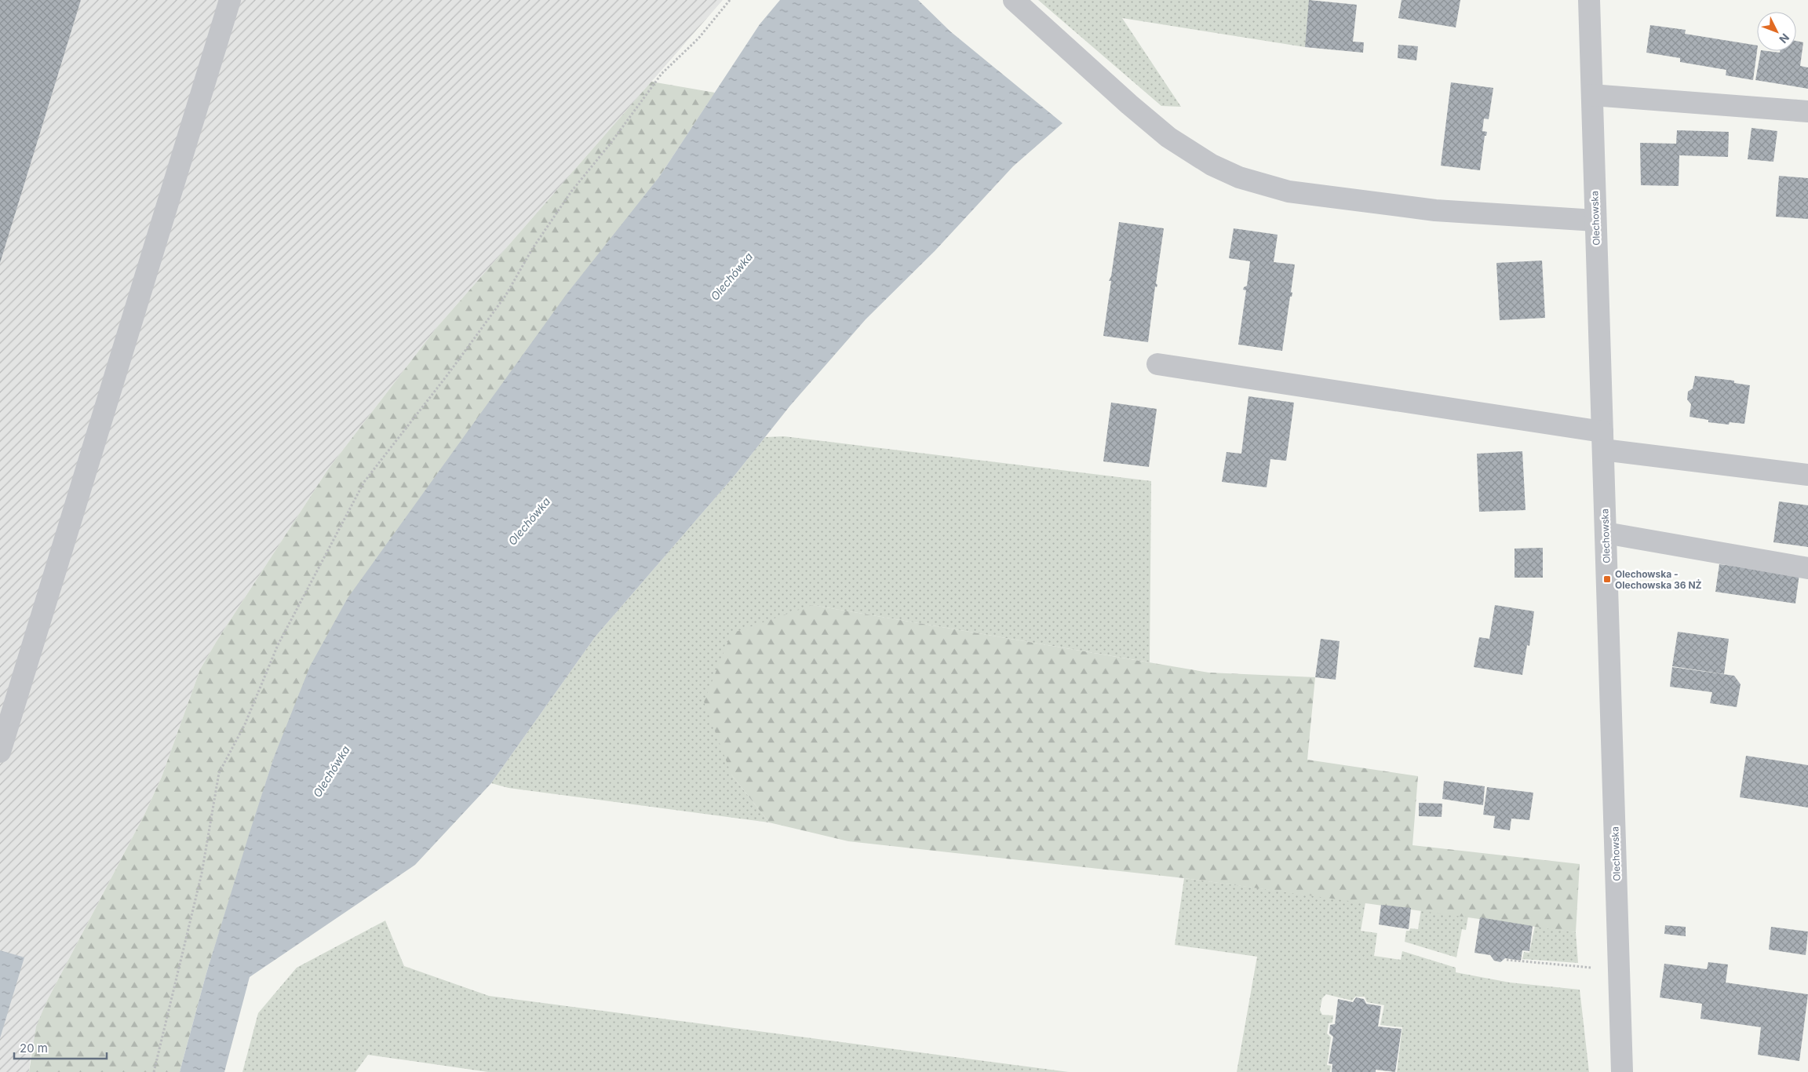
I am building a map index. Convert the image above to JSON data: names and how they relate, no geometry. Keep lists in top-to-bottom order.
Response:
{
  "streets": {
    "street": ["Olechowska"]
  },
  "water": ["Olechówka"],
  "places": {
    "transit": ["Olechowska - Olechowska 36 NŻ"]
  },
  "scale_bar": "20 m",
  "north": "bottom right"
}
